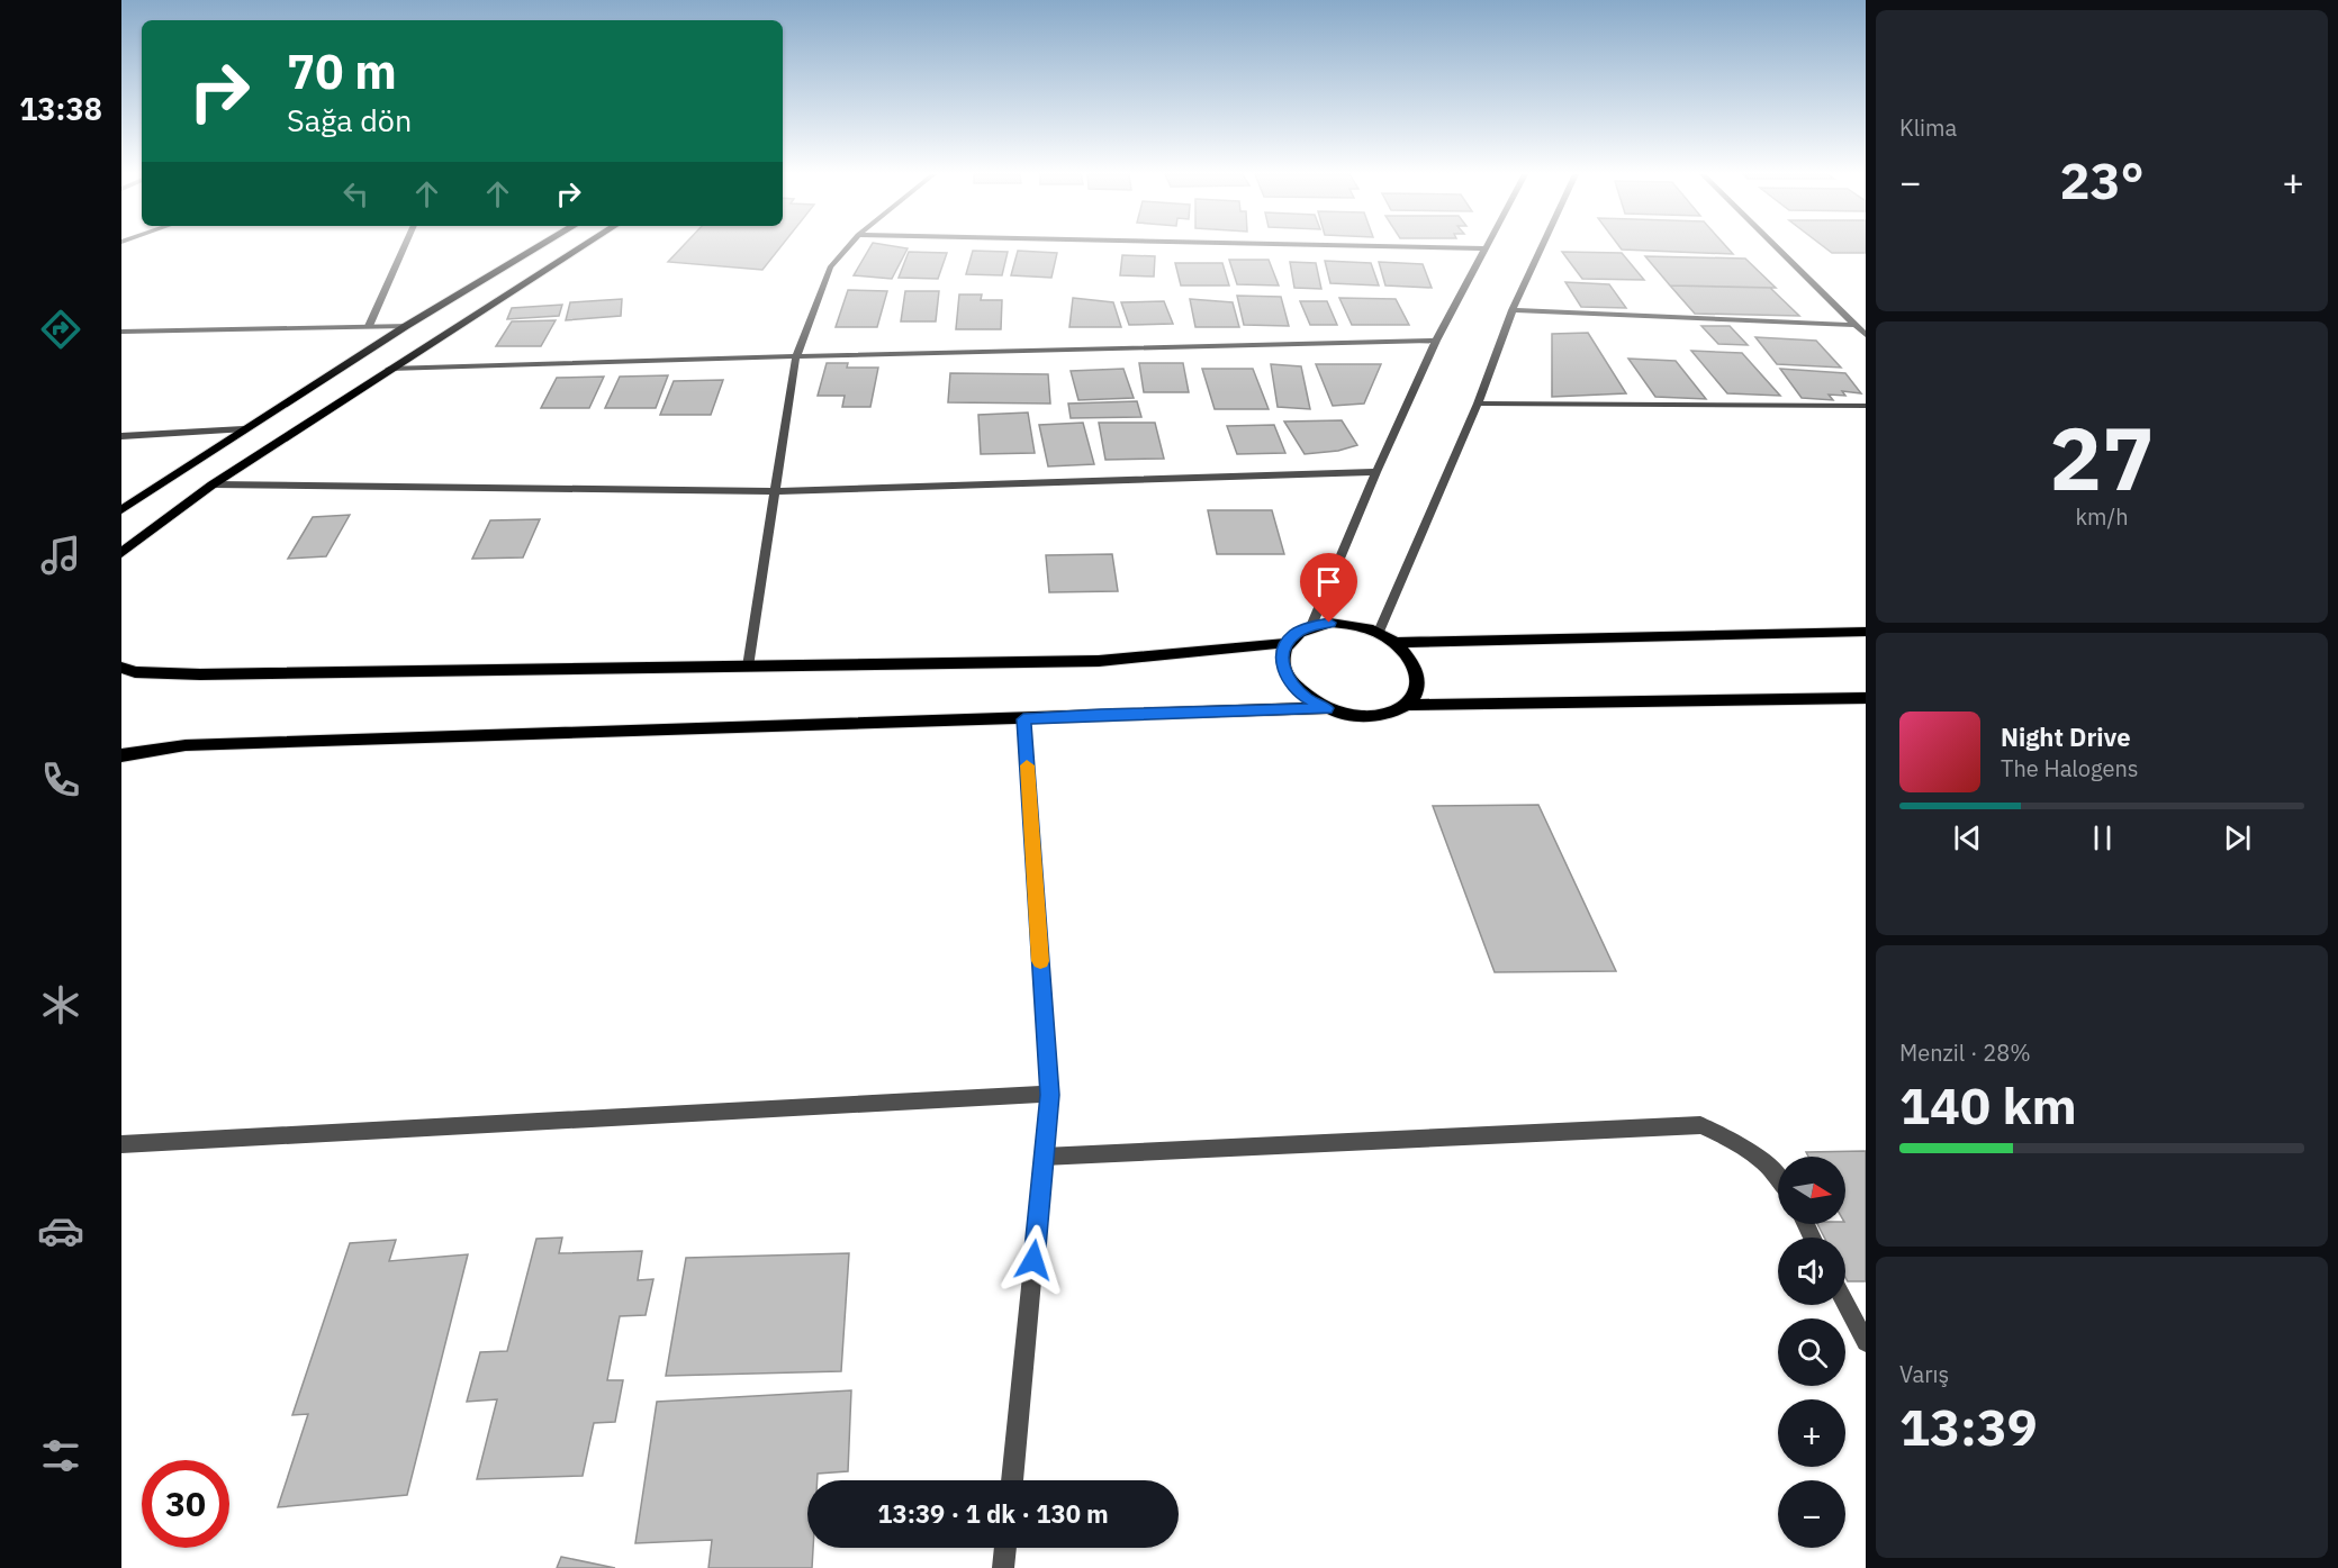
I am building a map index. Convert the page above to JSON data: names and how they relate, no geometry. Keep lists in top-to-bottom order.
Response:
{
  "north": "right",
  "page": {
    "tabs": "13:38",
    "tile": [
      "Klima",
      ["27", "km/h"],
      ["Menzil · 28%", "140 km"],
      ["Varış", "13:39"]
    ],
    "turn": ["70 m", "Sağa dön"],
    "heat": ["−", "23°", "+"],
    "song": ["Night Drive", "The Halogens"],
    "map_buttons": ["+", "−"],
    "limit": "30",
    "trip": "13:39 · 1 dk · 130 m"
  }
}
